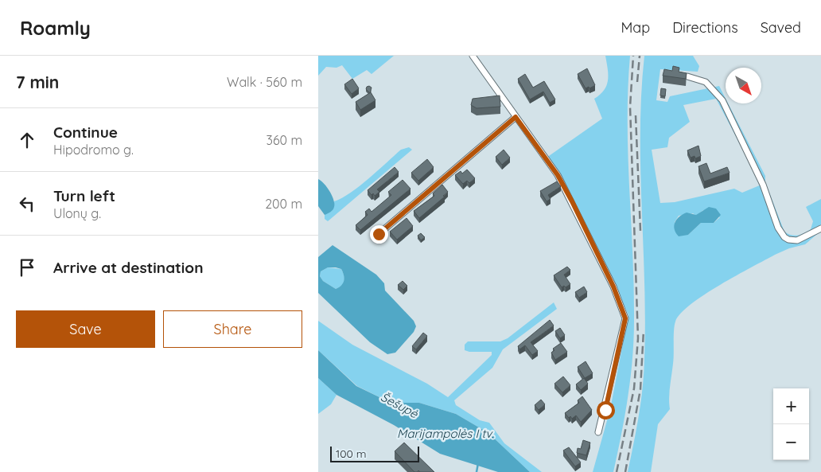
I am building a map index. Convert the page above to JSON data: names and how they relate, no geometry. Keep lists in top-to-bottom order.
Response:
{
  "water": ["Šešupė", "Marijampolės I tv."],
  "scale_bar": "100 m",
  "north": "bottom right",
  "page": {
    "header": "Roamly",
    "nav": ["Map", "Directions", "Saved"],
    "heading": ["7 min", "Walk · 560 m"],
    "list": [
      ["Continue", "Hipodromo g.", "360 m"],
      ["Turn left", "Ulonų g.", "200 m"],
      "Arrive at destination"
    ],
    "buttons": ["Save", "Share"],
    "map_buttons": ["+", "−"],
    "scale": "100 m"
  }
}
